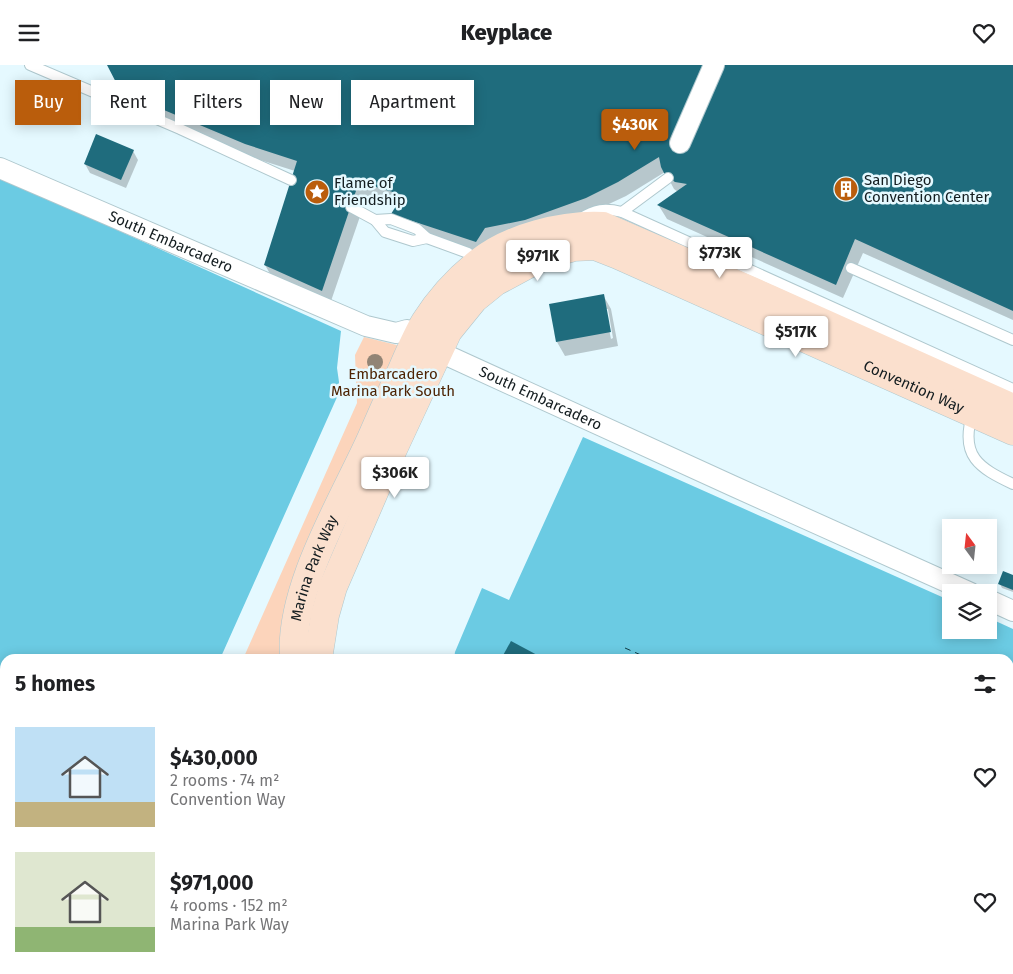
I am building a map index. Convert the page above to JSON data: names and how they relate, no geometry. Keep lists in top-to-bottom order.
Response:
{
  "streets": {
    "street": ["South Embarcadero", "Convention Way", "Marina Park Way"]
  },
  "crossings": [
    ["South Embarcadero", "Marina Park Way"],
    ["Convention Way", "Marina Park Way"]
  ],
  "parks": ["Embarcadero Marina Park South"],
  "places": {
    "building": ["San Diego Convention Center"],
    "place": ["Flame of Friendship"]
  },
  "north": "top",
  "page": {
    "header": "Keyplace",
    "chip": [
      "Buy",
      "Rent",
      "Filters",
      "New",
      "Apartment"
    ],
    "price": [
      "$430K",
      "$773K",
      "$971K",
      "$517K",
      "$306K"
    ],
    "heading": "5 homes",
    "list": [
      {
        "name": "$430,000",
        "note": "2 rooms · 74 m² · Convention Way"
      },
      {
        "name": "$971,000",
        "note": "4 rooms · 152 m² · Marina Park Way"
      }
    ]
  }
}
